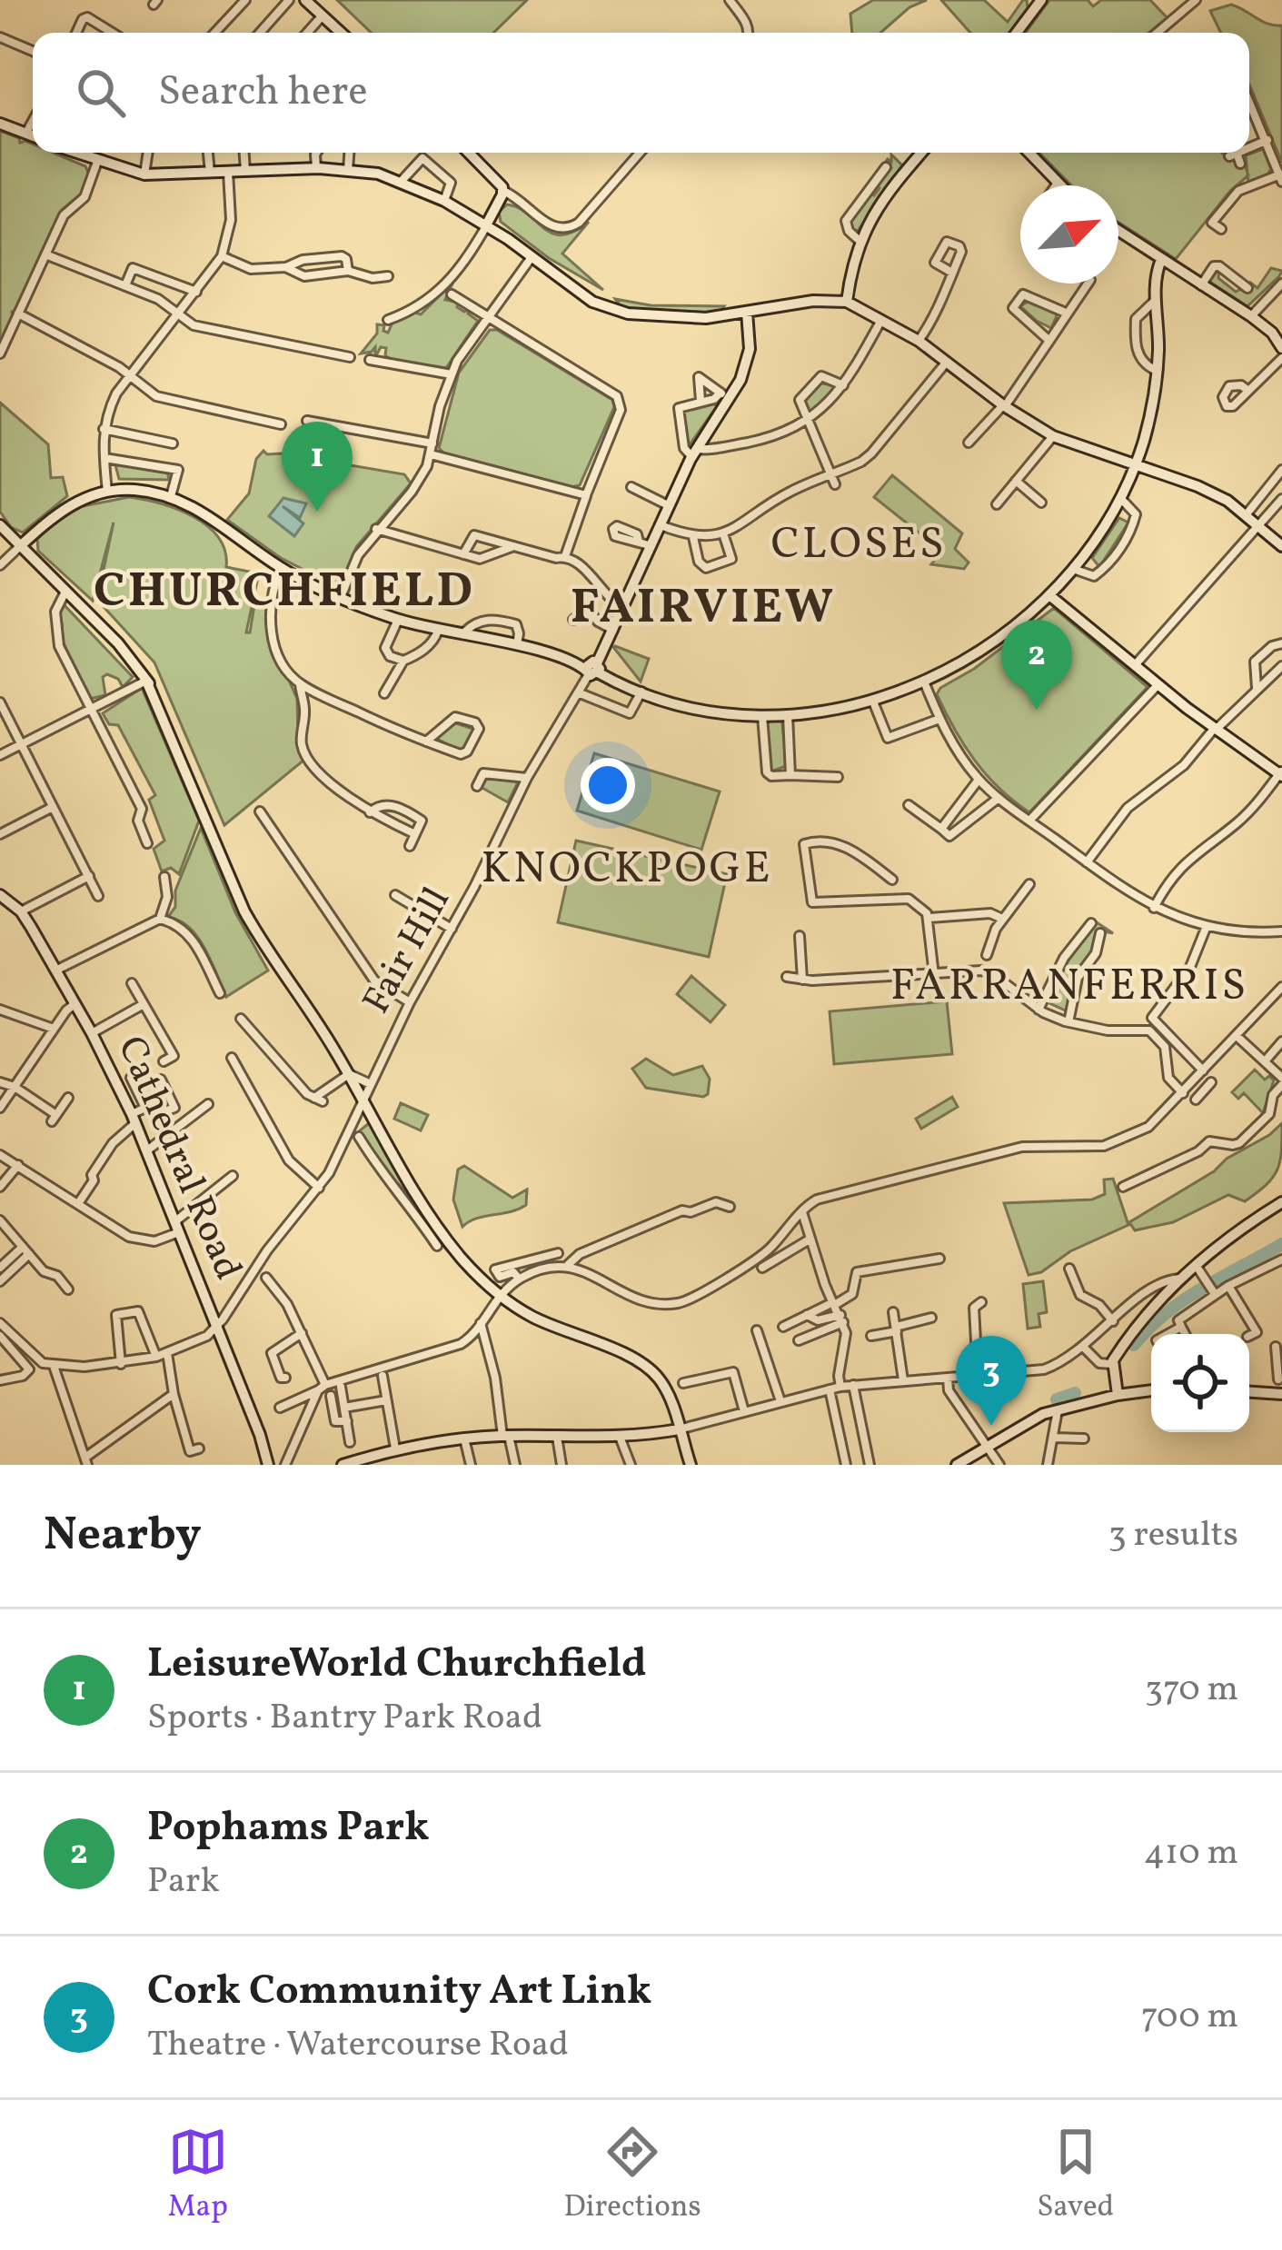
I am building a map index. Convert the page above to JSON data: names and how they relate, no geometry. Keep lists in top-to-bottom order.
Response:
{
  "streets": {
    "street": ["Fair Hill", "Cathedral Road"]
  },
  "crossings": [
    ["Fair Hill", "Cathedral Road"]
  ],
  "districts": [
    "CLOSES",
    "CHURCHFIELD",
    "FAIRVIEW",
    "KNOCKPOGE",
    "FARRANFERRIS"
  ],
  "north": "top right",
  "page": {
    "search": "Search here",
    "pins": ["1", "2", "3"],
    "heading": ["Nearby", "3 results"],
    "list": [
      {
        "mark": "1",
        "name": "LeisureWorld Churchfield",
        "note": "Sports · Bantry Park Road",
        "value": "370 m"
      },
      {
        "mark": "2",
        "name": "Pophams Park",
        "note": "Park",
        "value": "410 m"
      },
      {
        "mark": "3",
        "name": "Cork Community Art Link",
        "note": "Theatre · Watercourse Road",
        "value": "700 m"
      }
    ],
    "nav": ["Map", "Directions", "Saved"]
  }
}
